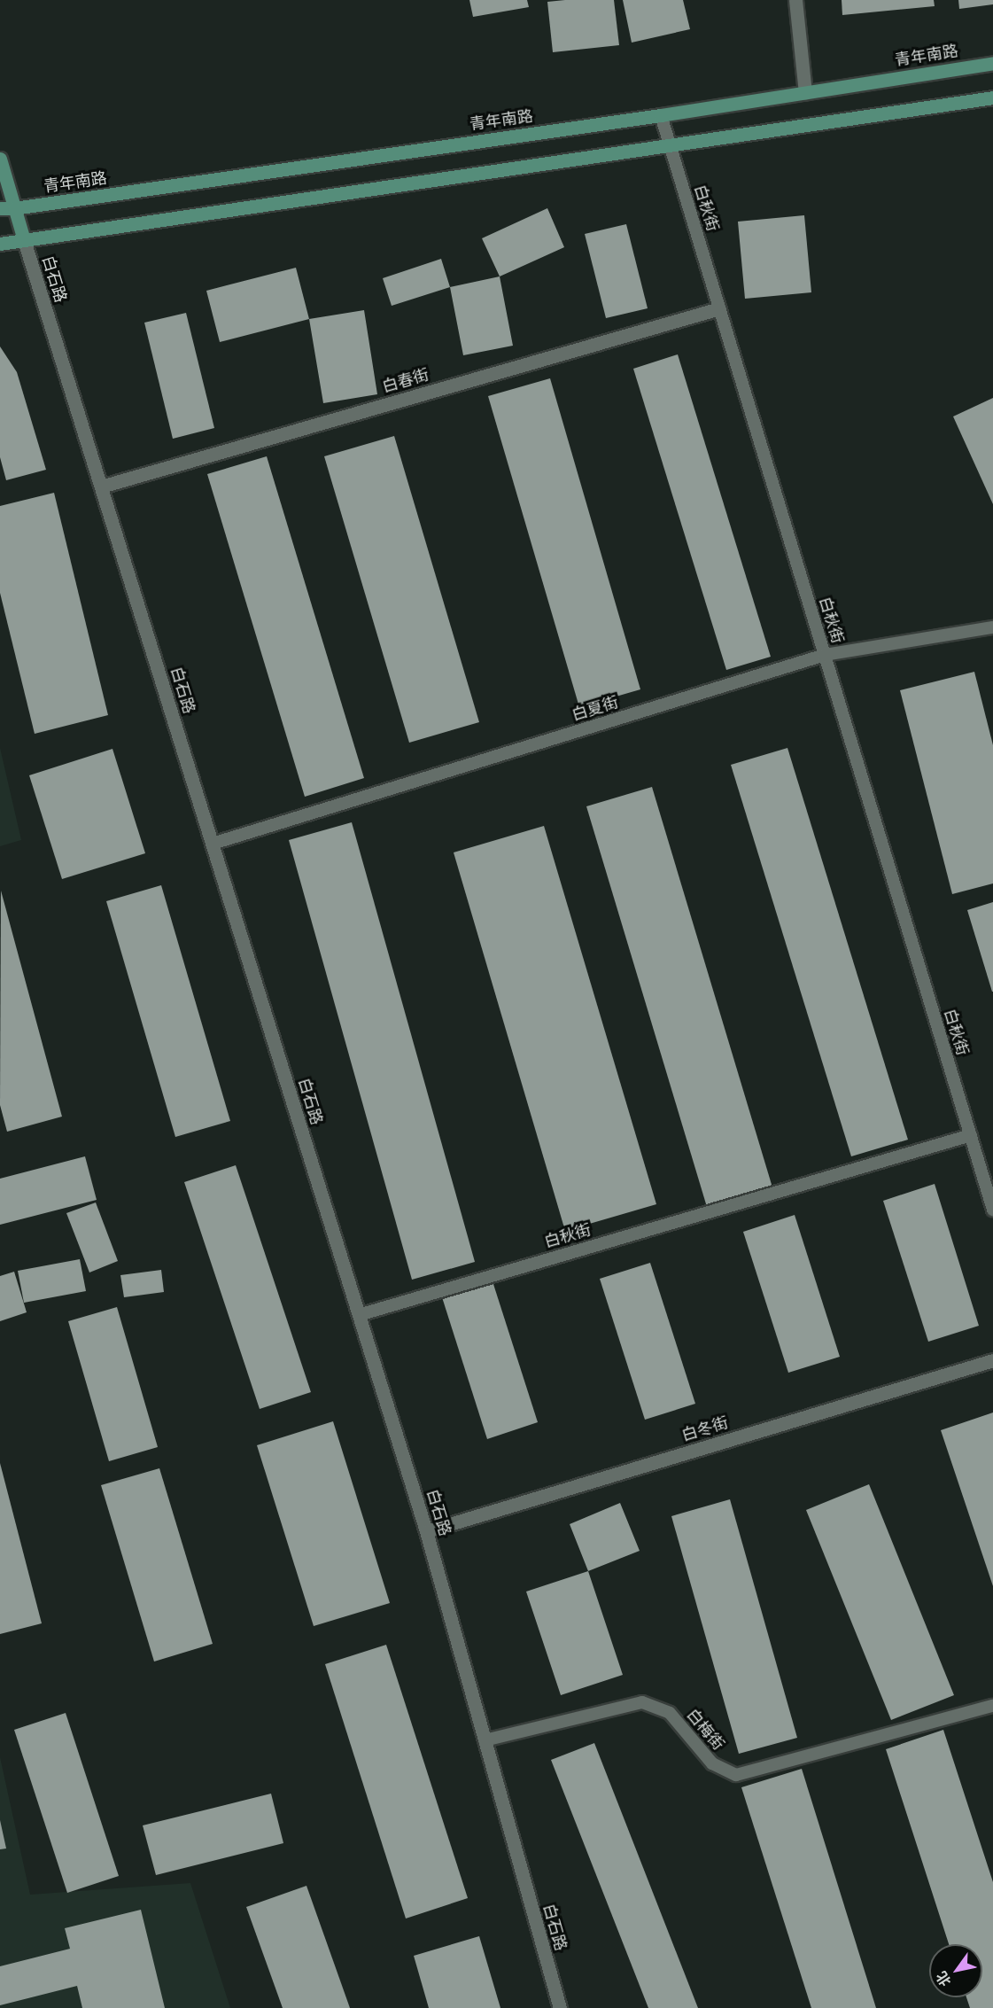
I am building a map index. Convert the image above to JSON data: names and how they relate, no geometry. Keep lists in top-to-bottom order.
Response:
{
  "streets": {
    "main road": ["青年南路", "白石路"],
    "street": ["白春街", "白冬街"],
    "lane": ["白秋街", "白夏街", "白梅街"]
  },
  "crossings": [
    ["青年南路", "白秋街"],
    ["青年南路", "白石路"],
    ["白秋街", "白石路"],
    ["白秋街", "白春街"],
    ["白秋街", "白夏街"],
    ["白石路", "白春街"],
    ["白石路", "白夏街"],
    ["白石路", "白冬街"],
    ["白石路", "白梅街"]
  ],
  "north": "bottom left"
}
